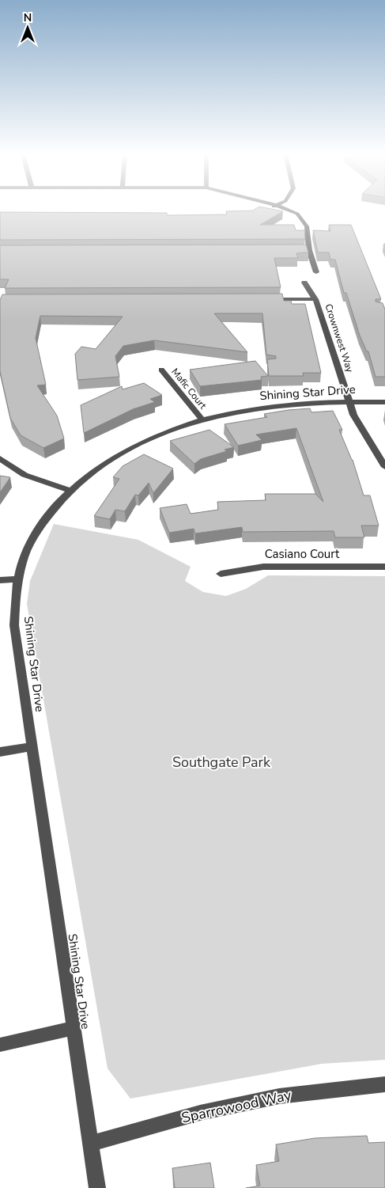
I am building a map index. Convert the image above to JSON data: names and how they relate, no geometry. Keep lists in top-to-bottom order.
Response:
{
  "streets": {
    "street": [
      "Crownwest Way",
      "Mafic Court",
      "Shining Star Drive",
      "Casiano Court",
      "Sparrowood Way"
    ]
  },
  "crossings": [
    ["Crownwest Way", "Shining Star Drive"],
    ["Mafic Court", "Shining Star Drive"],
    ["Shining Star Drive", "Sparrowood Way"]
  ],
  "parks": ["Southgate Park"],
  "north": "top"
}
